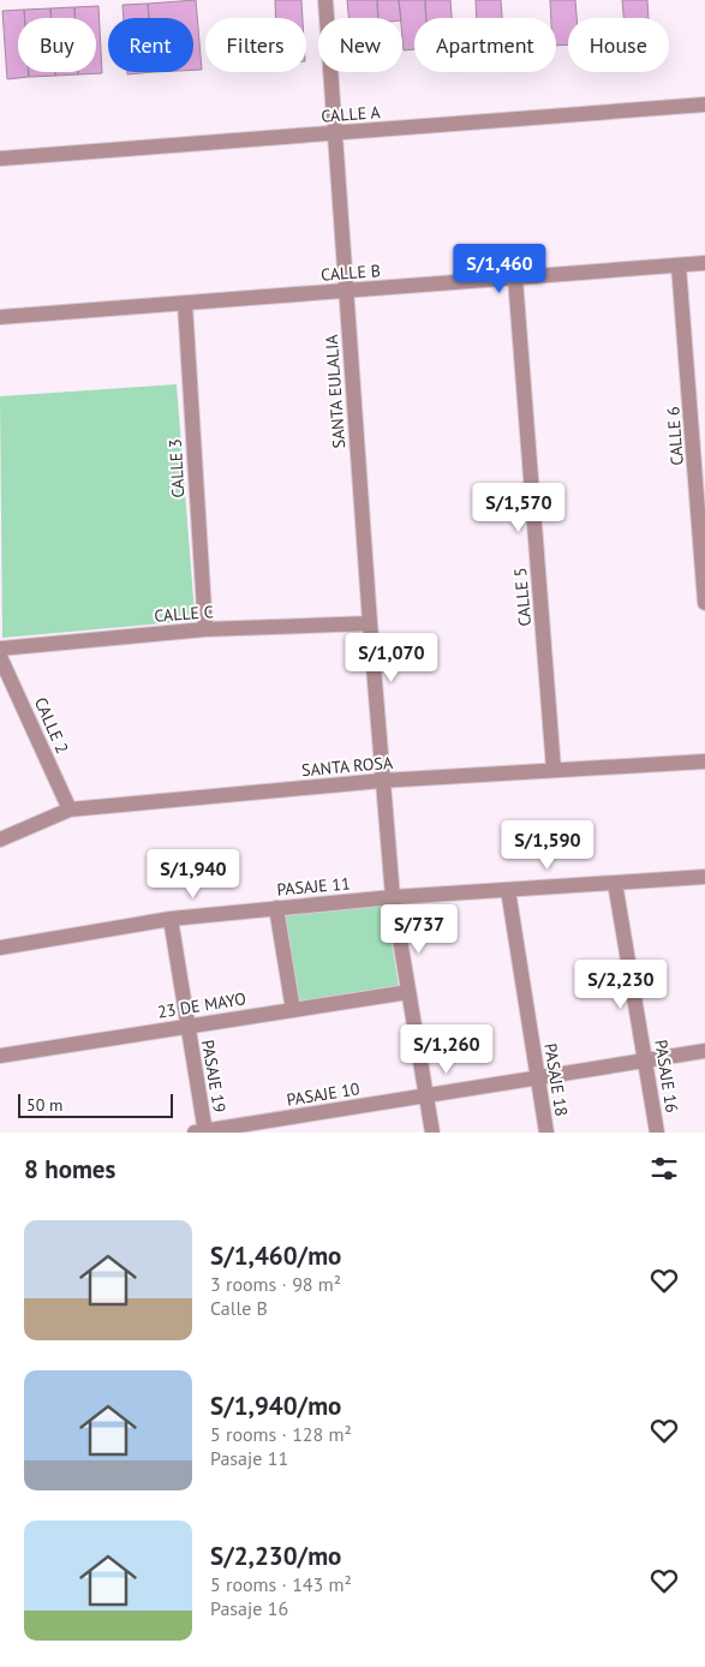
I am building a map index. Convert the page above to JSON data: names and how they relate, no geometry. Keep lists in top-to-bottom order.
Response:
{
  "streets": {
    "street": [
      "CALLE A",
      "CALLE B",
      "SANTA EULALIA",
      "CALLE 6",
      "CALLE 3",
      "CALLE 5",
      "CALLE C",
      "CALLE 2",
      "SANTA ROSA",
      "PASAJE 11",
      "23 DE MAYO",
      "PASAJE 19",
      "PASAJE 16",
      "PASAJE 18",
      "PASAJE 10"
    ]
  },
  "crossings": [
    ["CALLE A", "SANTA EULALIA"],
    ["CALLE B", "SANTA EULALIA"],
    ["CALLE B", "CALLE 6"],
    ["CALLE B", "CALLE 3"],
    ["CALLE B", "CALLE 5"],
    ["SANTA EULALIA", "CALLE C"],
    ["SANTA EULALIA", "SANTA ROSA"],
    ["SANTA EULALIA", "PASAJE 11"],
    ["SANTA EULALIA", "23 DE MAYO"],
    ["SANTA EULALIA", "PASAJE 10"],
    ["CALLE 3", "CALLE C"],
    ["CALLE 5", "SANTA ROSA"],
    ["CALLE 2", "SANTA ROSA"],
    ["PASAJE 11", "PASAJE 19"],
    ["PASAJE 11", "PASAJE 16"],
    ["PASAJE 11", "PASAJE 18"],
    ["23 DE MAYO", "PASAJE 19"],
    ["PASAJE 19", "PASAJE 10"],
    ["PASAJE 16", "PASAJE 10"],
    ["PASAJE 18", "PASAJE 10"]
  ],
  "scale_bar": "50 m",
  "page": {
    "chip": [
      "Buy",
      "Rent",
      "Filters",
      "New",
      "Apartment",
      "House"
    ],
    "price": [
      "S/1,460",
      "S/1,570",
      "S/1,070",
      "S/1,590",
      "S/1,940",
      "S/737",
      "S/2,230",
      "S/1,260"
    ],
    "scale": "50 m",
    "heading": "8 homes",
    "list": [
      {
        "name": "S/1,460/mo",
        "note": "3 rooms · 98 m² · Calle B"
      },
      {
        "name": "S/1,940/mo",
        "note": "5 rooms · 128 m² · Pasaje 11"
      },
      {
        "name": "S/2,230/mo",
        "note": "5 rooms · 143 m² · Pasaje 16"
      }
    ]
  }
}
